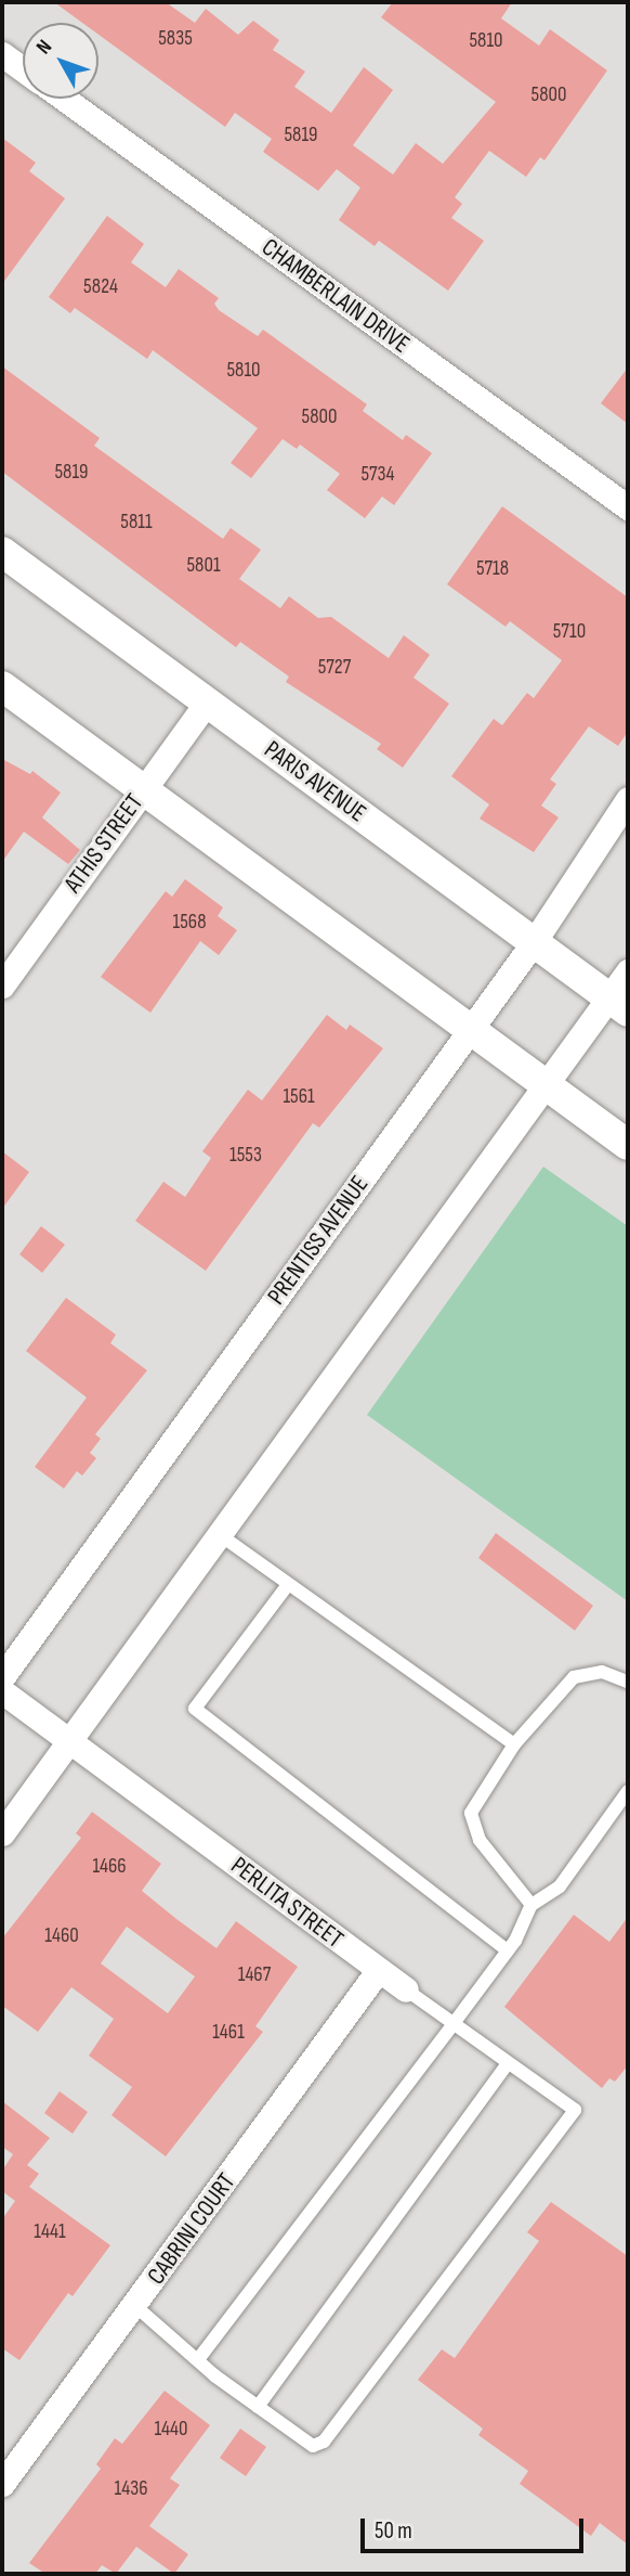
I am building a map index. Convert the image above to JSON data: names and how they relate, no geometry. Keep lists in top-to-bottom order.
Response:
{
  "streets": {
    "street": [
      "CHAMBERLAIN DRIVE",
      "PARIS AVENUE",
      "ATHIS STREET",
      "PRENTISS AVENUE",
      "PERLITA STREET",
      "CABRINI COURT"
    ]
  },
  "crossings": [
    ["PARIS AVENUE", "ATHIS STREET"],
    ["PARIS AVENUE", "PRENTISS AVENUE"],
    ["PERLITA STREET", "CABRINI COURT"]
  ],
  "house_numbers": [
    "5835",
    "5810",
    "5800",
    "5819",
    "5824",
    "5810",
    "5800",
    "5819",
    "5734",
    "5811",
    "5801",
    "5718",
    "5710",
    "5727",
    "1568",
    "1561",
    "1553",
    "1466",
    "1460",
    "1467",
    "1461",
    "1441",
    "1440",
    "1436"
  ],
  "scale_bar": "50 m",
  "north": "top left"
}
